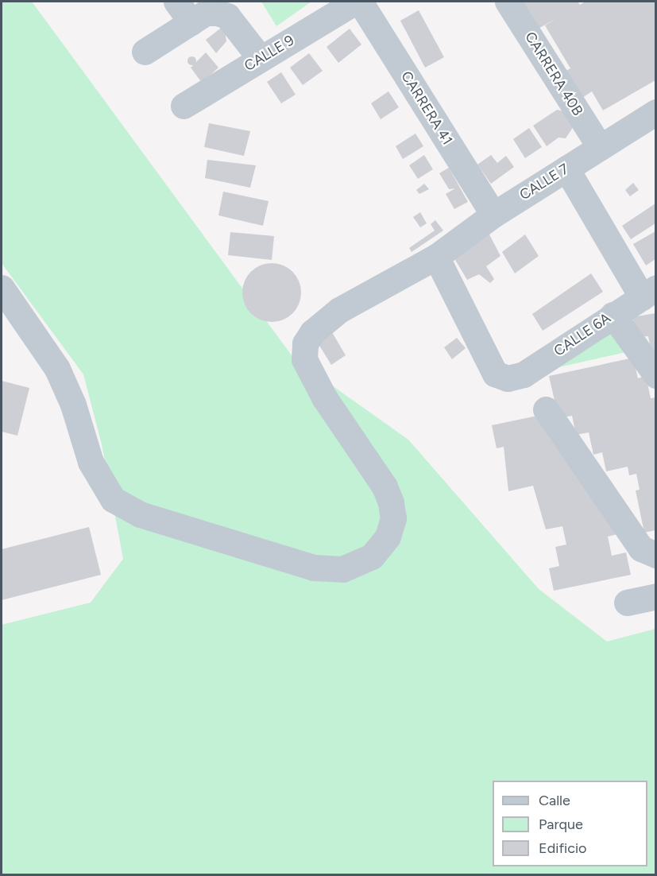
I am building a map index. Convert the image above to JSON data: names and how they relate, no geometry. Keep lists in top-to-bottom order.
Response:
{
  "streets": {
    "street": [
      "CALLE 9",
      "CARRERA 40B",
      "CARRERA 41",
      "CALLE 7",
      "CALLE 6A"
    ]
  },
  "crossings": [
    ["CARRERA 40B", "CALLE 7"],
    ["CARRERA 41", "CALLE 7"],
    ["CALLE 7", "CALLE 6A"]
  ],
  "legend": ["Calle", "Parque", "Edificio"]
}
